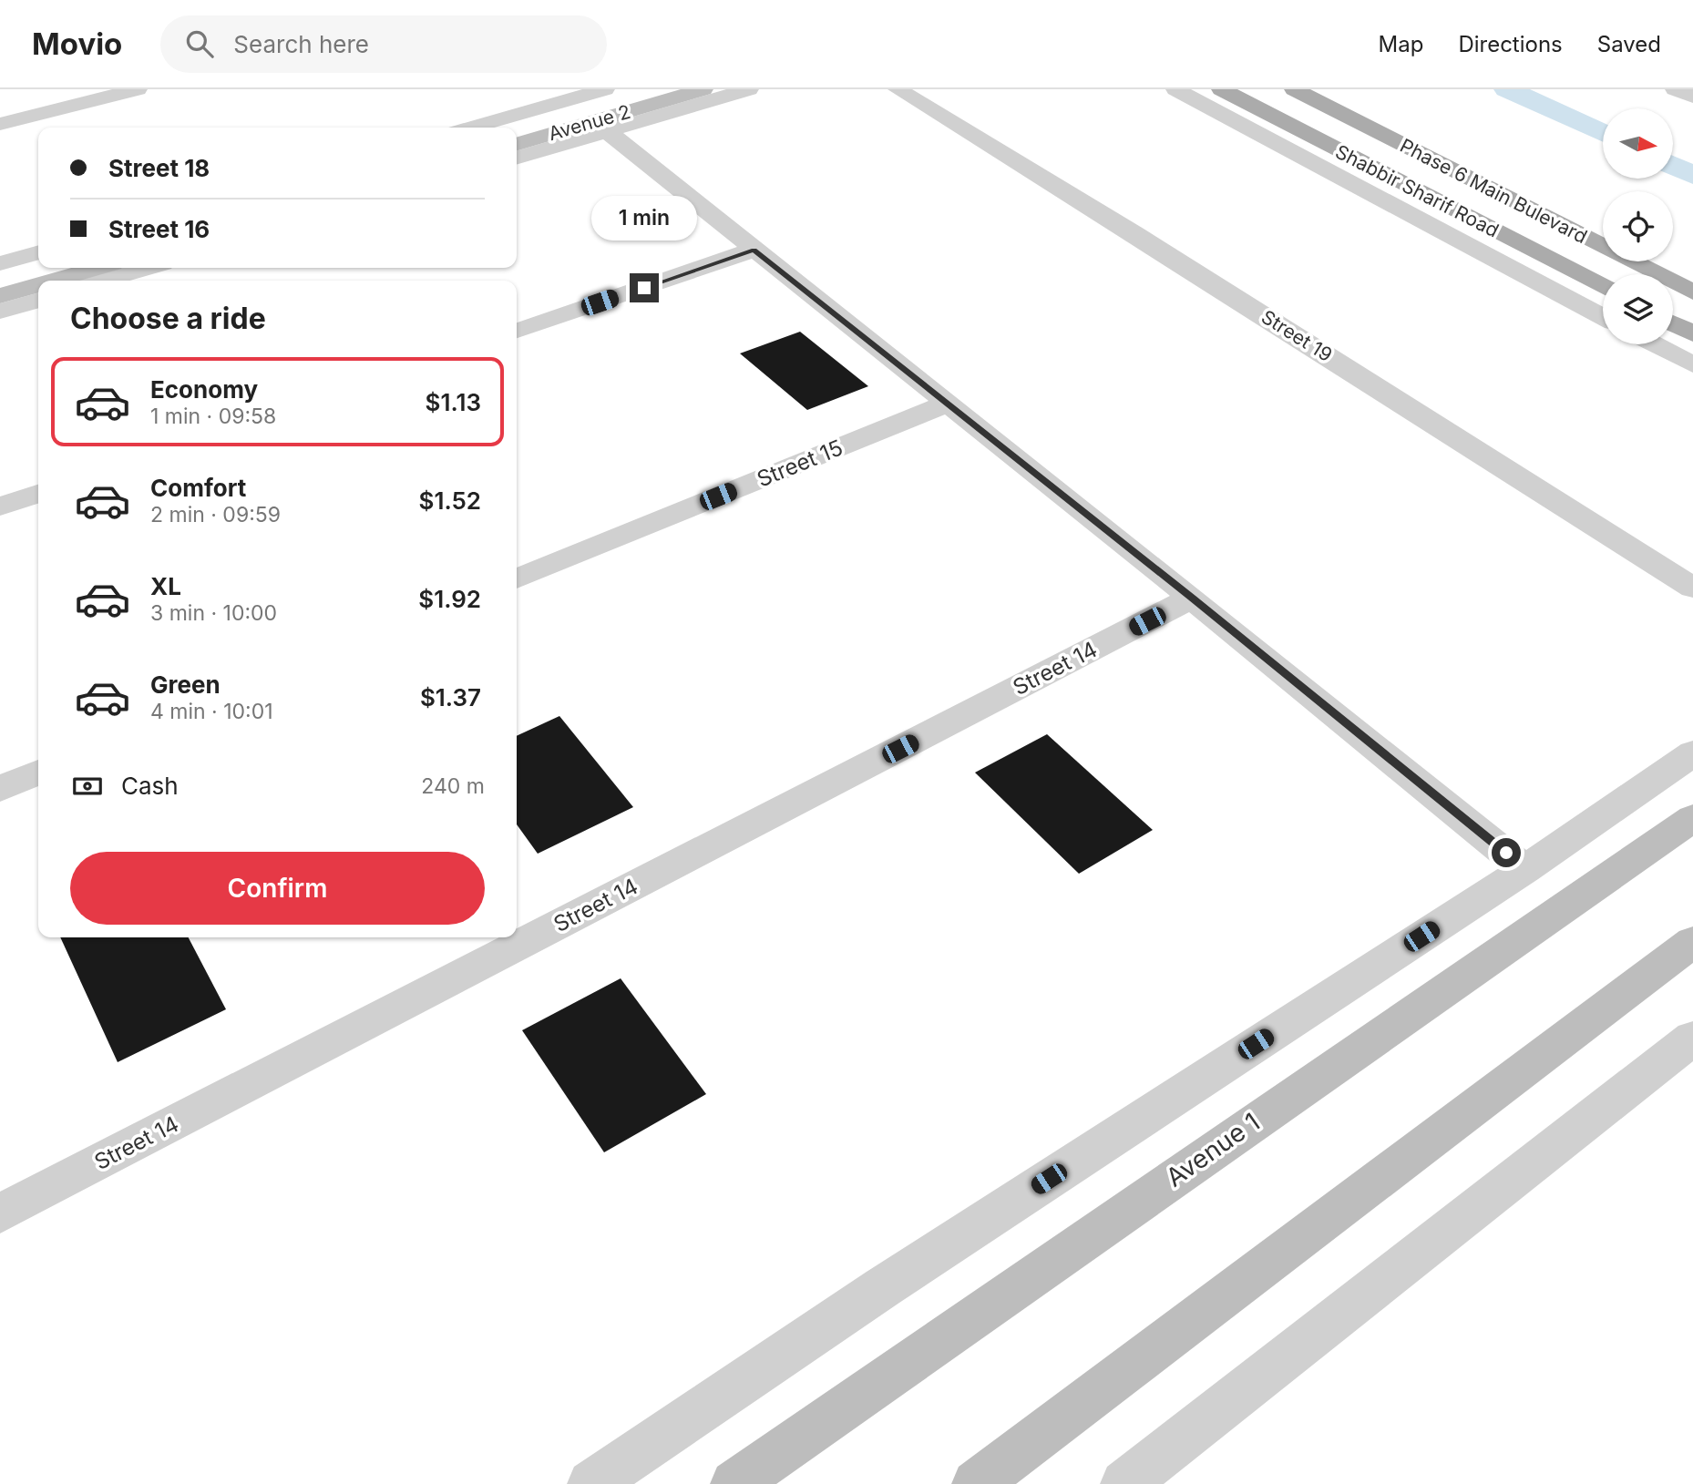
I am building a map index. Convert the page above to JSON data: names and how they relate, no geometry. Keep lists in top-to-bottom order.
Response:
{
  "streets": {
    "main road": [
      "Avenue 2",
      "Shabbir Sharif Road",
      "Phase 6 Main Bulevard",
      "Avenue 1"
    ],
    "street": ["Street 19", "Street 15", "Street 14"]
  },
  "north": "right",
  "page": {
    "header": "Movio",
    "search": "Search here",
    "nav": ["Map", "Directions", "Saved"],
    "banner": ["Street 18", "Street 16"],
    "bubble": "1 min",
    "heading": "Choose a ride",
    "list": [
      {
        "name": "Economy",
        "note": "1 min · 09:58",
        "value": "$1.13"
      },
      {
        "name": "Comfort",
        "note": "2 min · 09:59",
        "value": "$1.52"
      },
      {
        "name": "XL",
        "note": "3 min · 10:00",
        "value": "$1.92"
      },
      {
        "name": "Green",
        "note": "4 min · 10:01",
        "value": "$1.37"
      }
    ],
    "pay": ["Cash", "240 m"],
    "buttons": "Confirm"
  }
}
